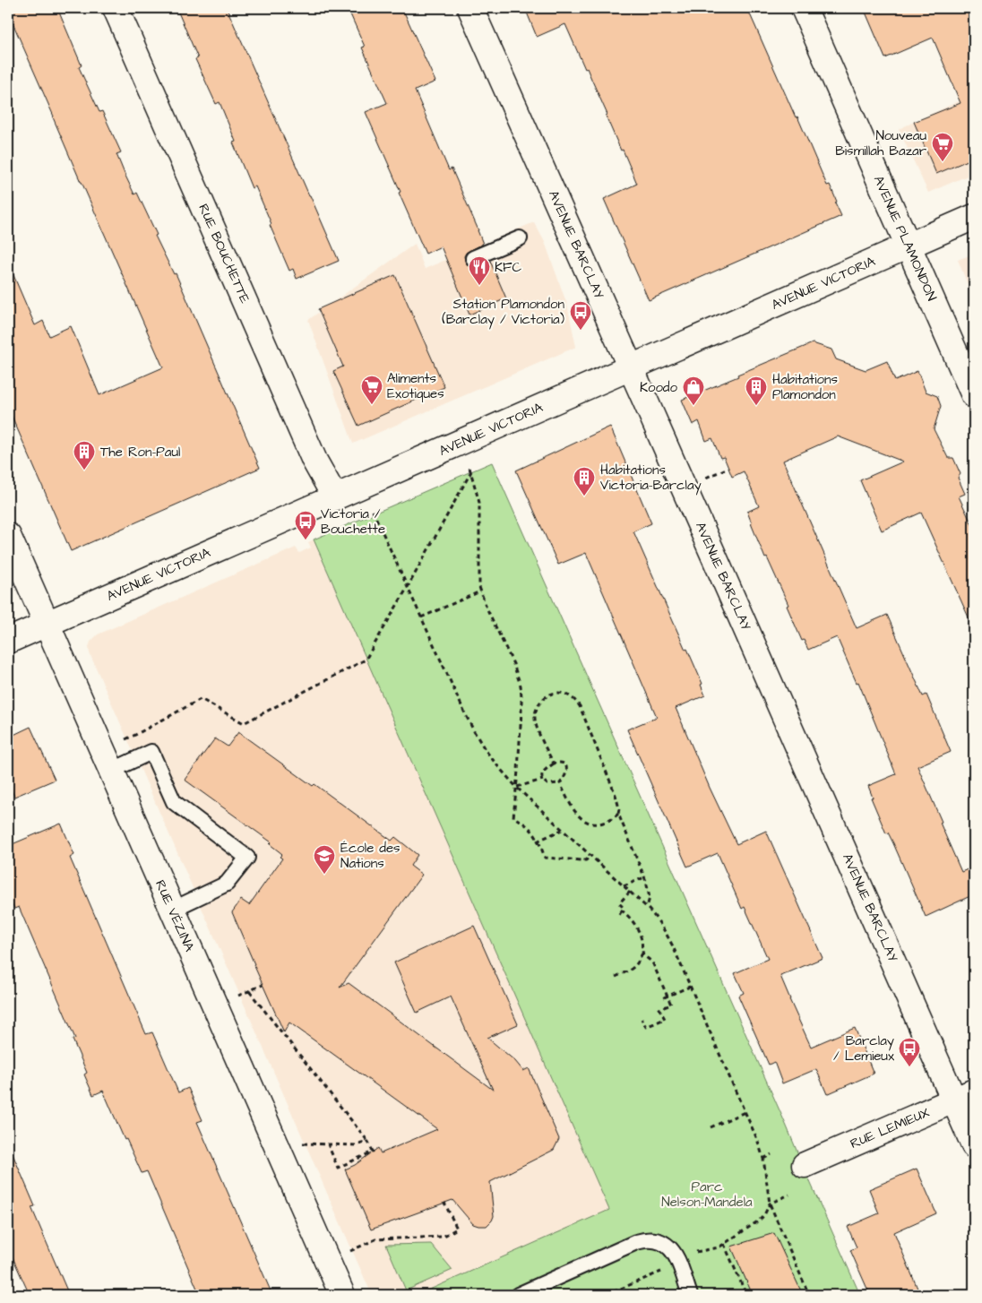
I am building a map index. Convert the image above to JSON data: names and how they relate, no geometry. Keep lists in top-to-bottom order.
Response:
{
  "streets": {
    "street": [
      "AVENUE PLAMONDON",
      "AVENUE BARCLAY",
      "RUE BOUCHETTE",
      "AVENUE VICTORIA",
      "RUE VÉZINA",
      "RUE LEMIEUX"
    ]
  },
  "crossings": [
    ["AVENUE PLAMONDON", "AVENUE VICTORIA"],
    ["AVENUE BARCLAY", "AVENUE VICTORIA"],
    ["AVENUE BARCLAY", "RUE LEMIEUX"],
    ["RUE BOUCHETTE", "AVENUE VICTORIA"],
    ["AVENUE VICTORIA", "RUE VÉZINA"]
  ],
  "parks": ["Parc Nelson-Mandela"],
  "places": {
    "supermarket": ["Nouveau Bismillah Bazar", "Aliments Exotiques"],
    "restaurant": ["KFC"],
    "bus stop": ["Station Plamondon (Barclay / Victoria)", "Victoria / Bouchette", "Barclay / Lemieux"],
    "shop": ["Koodo"],
    "building": ["Habitations Plamondon", "The Ron-Paul", "Habitations Victoria-Barclay"],
    "school or university": ["École des Nations"]
  }
}
